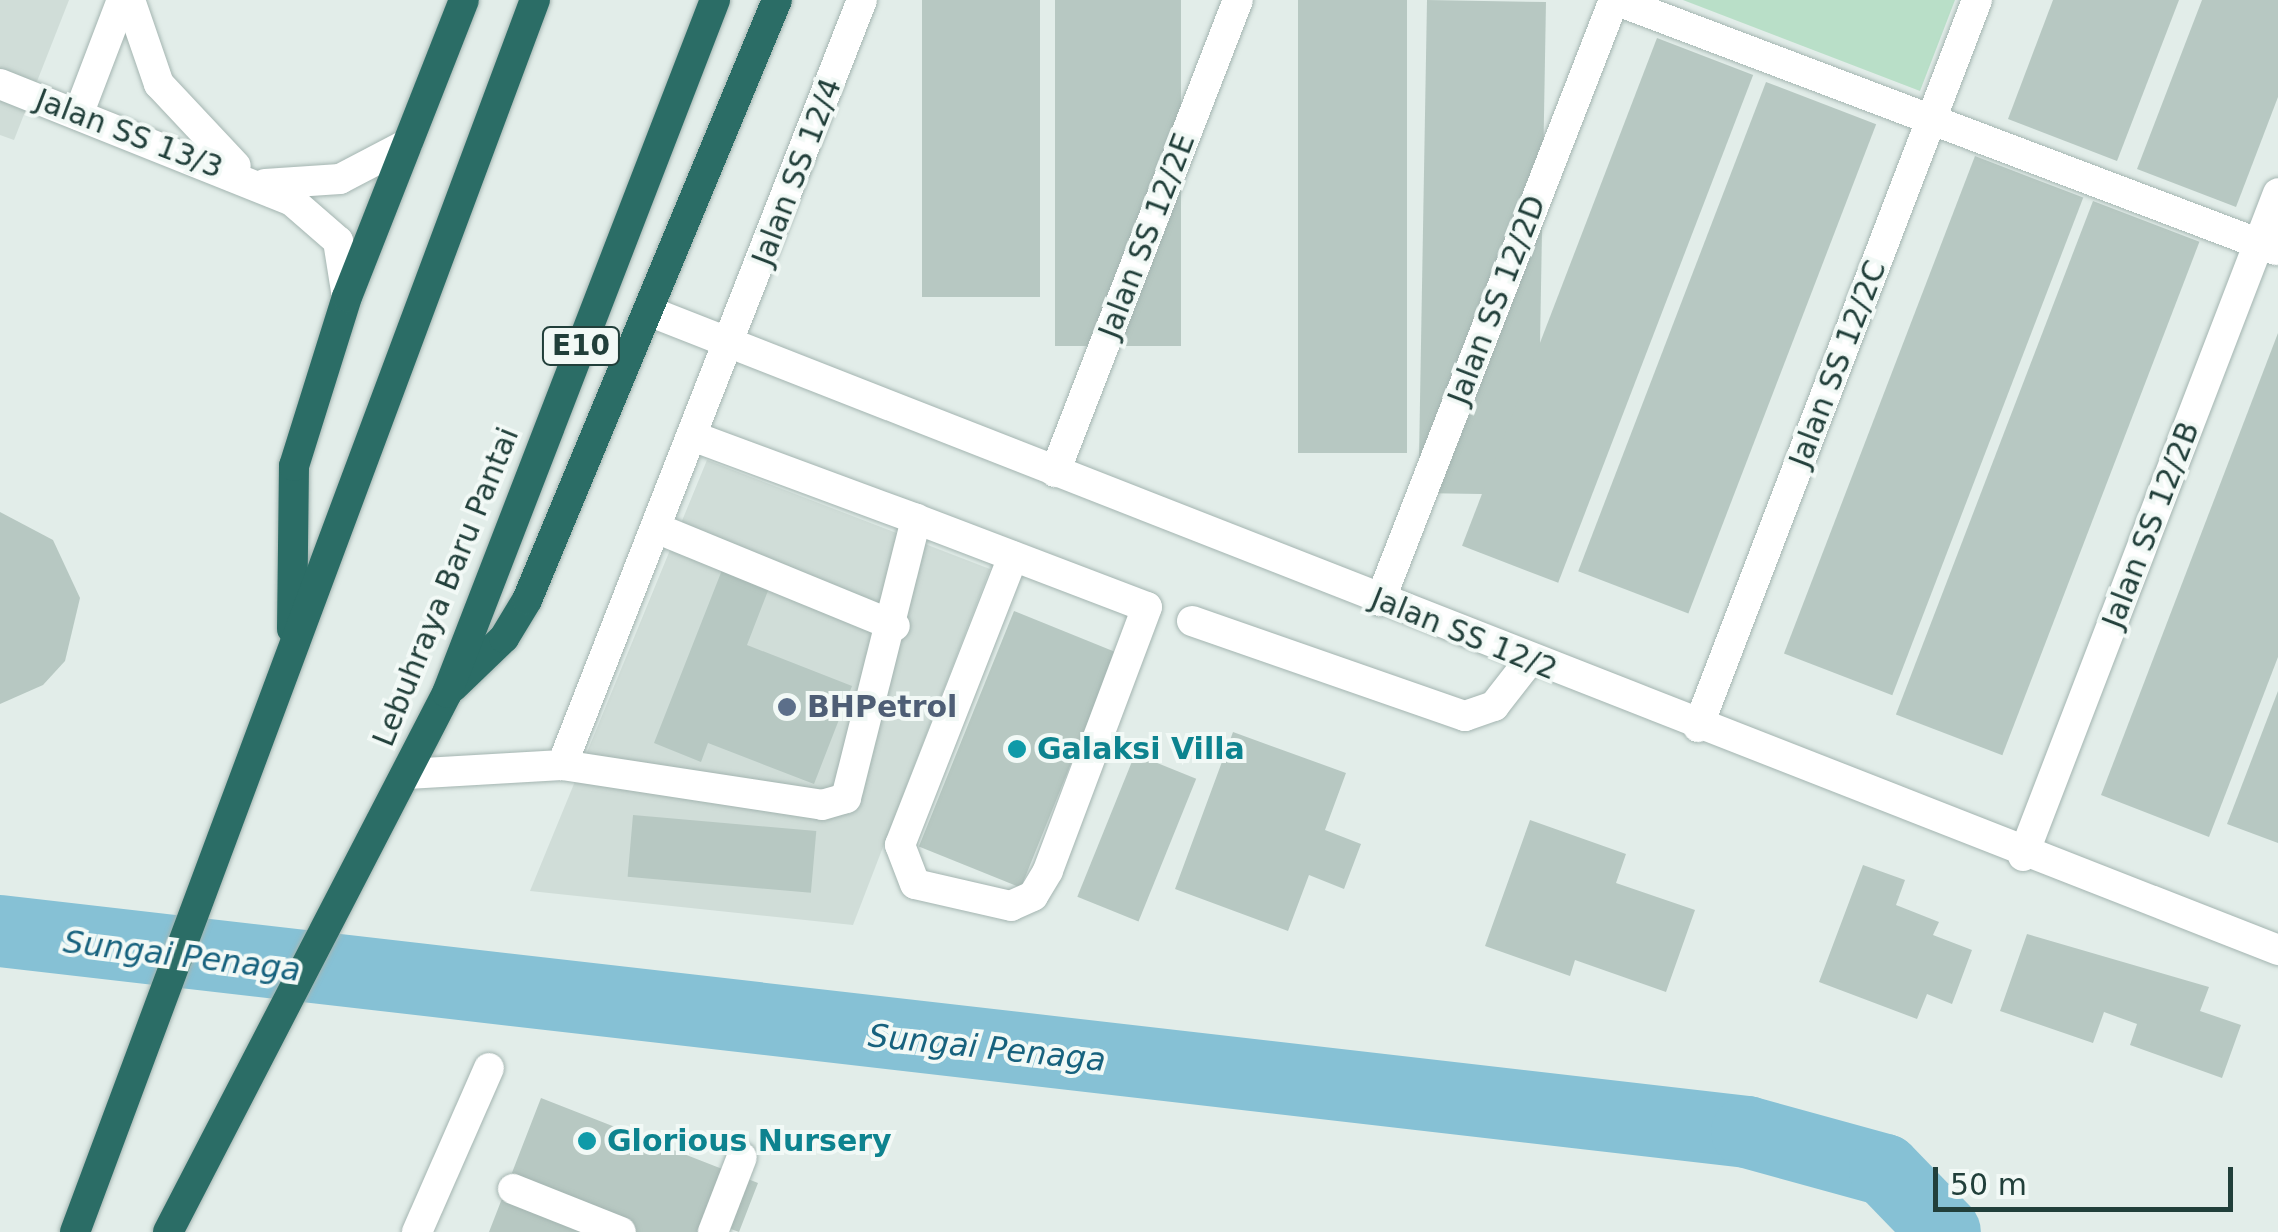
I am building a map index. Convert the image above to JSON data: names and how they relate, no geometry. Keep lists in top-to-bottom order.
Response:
{
  "streets": {
    "highway": ["E10", "Lebuhraya Baru Pantai"],
    "street": [
      "Jalan SS 13/3",
      "Jalan SS 12/4",
      "Jalan SS 12/2E",
      "Jalan SS 12/2D",
      "Jalan SS 12/2C",
      "Jalan SS 12/2B",
      "Jalan SS 12/2"
    ]
  },
  "crossings": [
    ["Jalan SS 12/4", "Jalan SS 12/2"],
    ["Jalan SS 12/2E", "Jalan SS 12/2"],
    ["Jalan SS 12/2D", "Jalan SS 12/2"],
    ["Jalan SS 12/2C", "Jalan SS 12/2"],
    ["Jalan SS 12/2B", "Jalan SS 12/2"]
  ],
  "water": ["Sungai Penaga"],
  "places": ["BHPetrol", "Galaksi Villa", "Glorious Nursery"],
  "scale_bar": "50 m"
}
